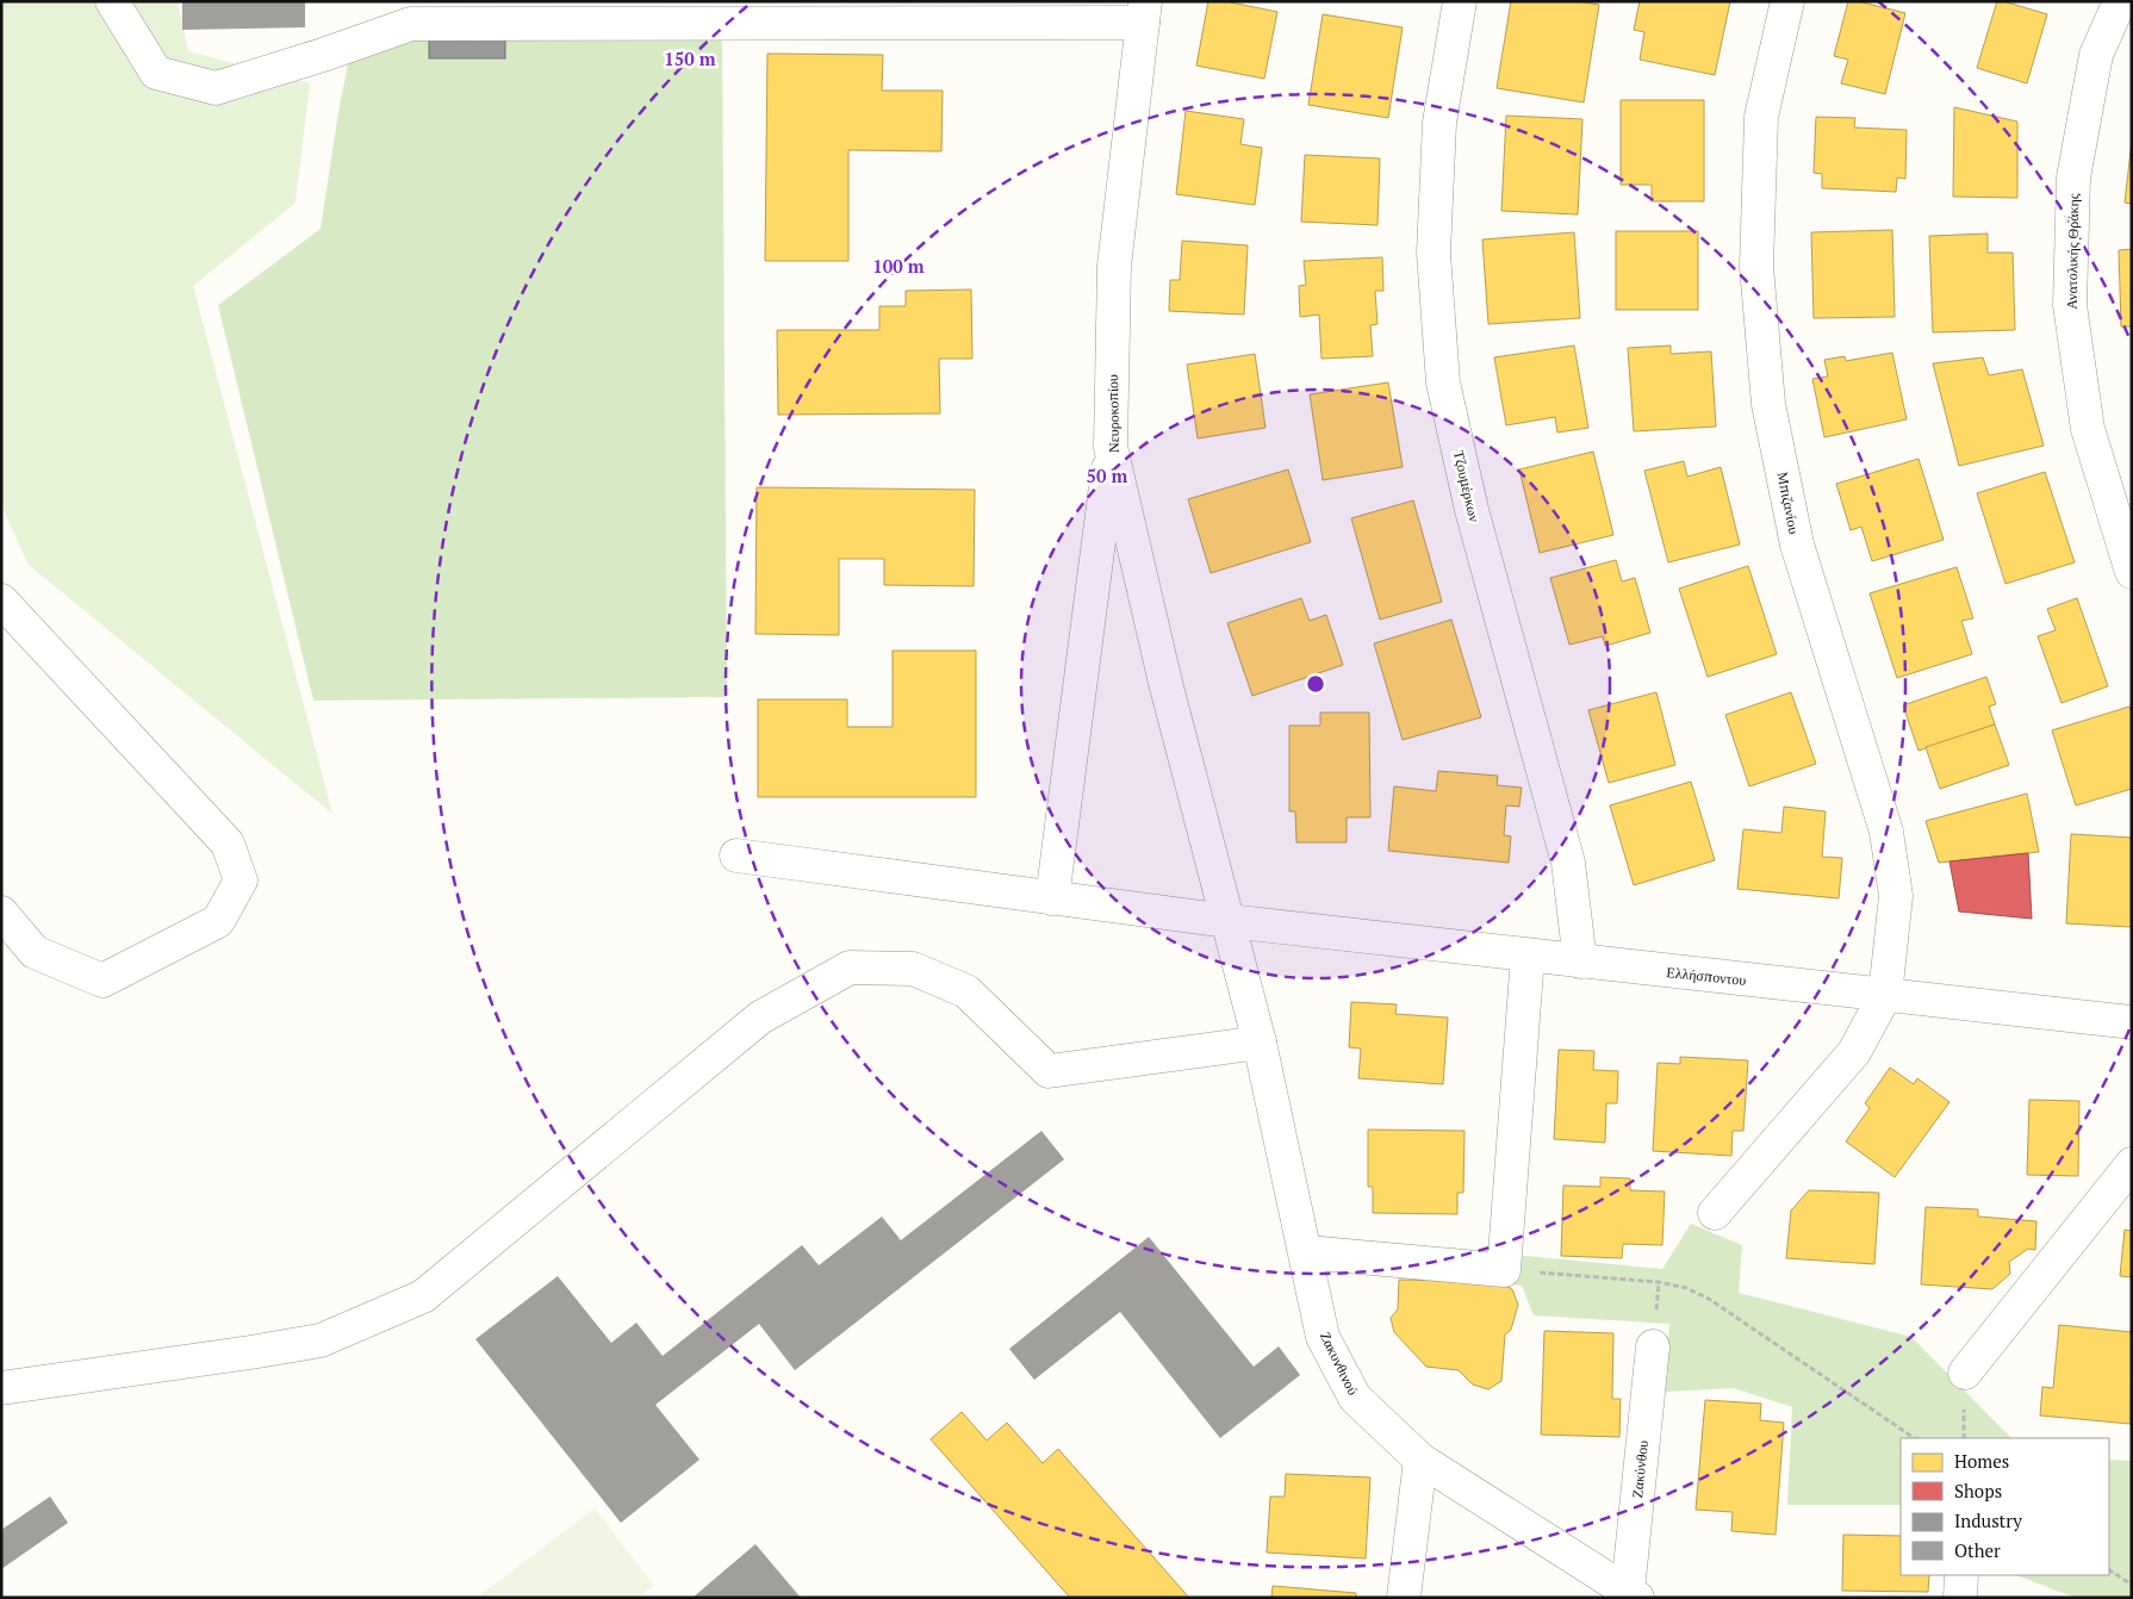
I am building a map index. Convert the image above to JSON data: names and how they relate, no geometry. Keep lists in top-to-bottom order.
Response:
{
  "streets": {
    "street": [
      "Ανατολικής Θράκης",
      "Νευροκοπίου",
      "Τζουμέρκων",
      "Μπιζανίου",
      "Ελλήσποντου",
      "Ζακυνθινού",
      "Ζακύνθου"
    ]
  },
  "crossings": [
    ["Νευροκοπίου", "Ελλήσποντου"],
    ["Νευροκοπίου", "Ζακυνθινού"],
    ["Τζουμέρκων", "Ελλήσποντου"],
    ["Μπιζανίου", "Ελλήσποντου"],
    ["Ελλήσποντου", "Ζακυνθινού"],
    ["Ζακυνθινού", "Ζακύνθου"]
  ],
  "legend": [
    "Homes",
    "Shops",
    "Industry",
    "Other"
  ],
  "rings": ["150 m", "100 m", "50 m"]
}
